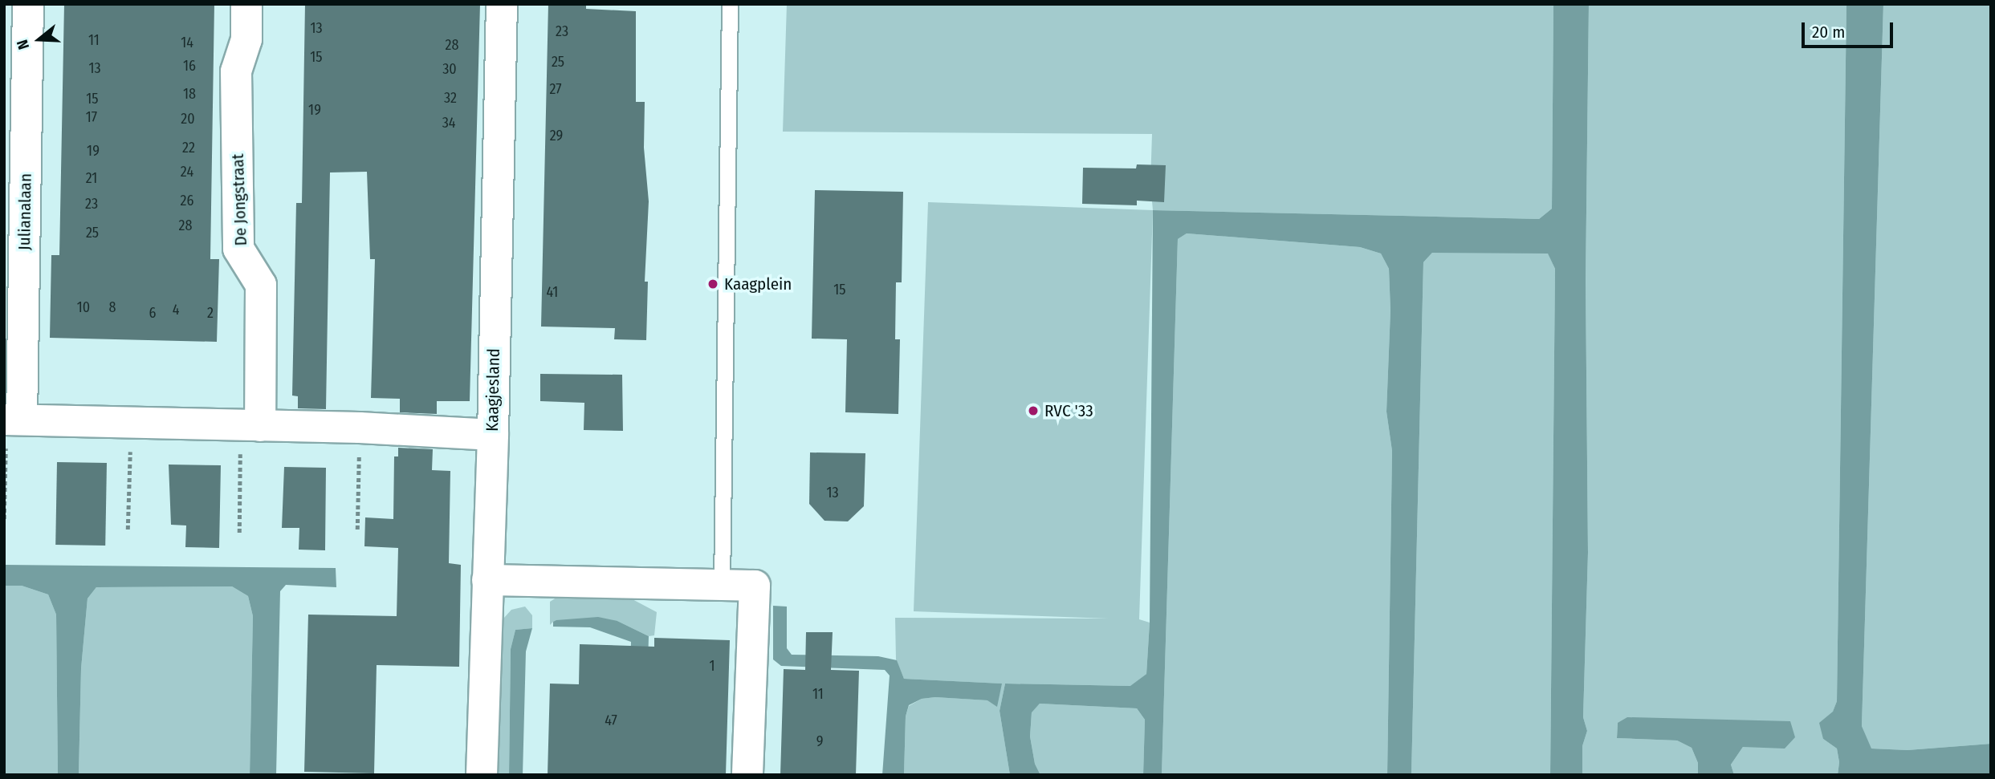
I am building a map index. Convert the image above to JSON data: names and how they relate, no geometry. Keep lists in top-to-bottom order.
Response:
{
  "streets": {
    "street": ["De Jongstraat", "Julianalaan", "Kaagjesland"]
  },
  "places": ["Kaagplein", "RVC '33"],
  "house_numbers": [
    "13",
    "23",
    "11",
    "14",
    "28",
    "15",
    "25",
    "16",
    "13",
    "30",
    "27",
    "18",
    "32",
    "15",
    "19",
    "17",
    "20",
    "34",
    "29",
    "22",
    "19",
    "24",
    "21",
    "26",
    "23",
    "28",
    "25",
    "15",
    "41",
    "10",
    "8",
    "4",
    "6",
    "2",
    "13",
    "1",
    "11",
    "47",
    "9"
  ],
  "scale_bar": "20 m",
  "north": "left"
}
